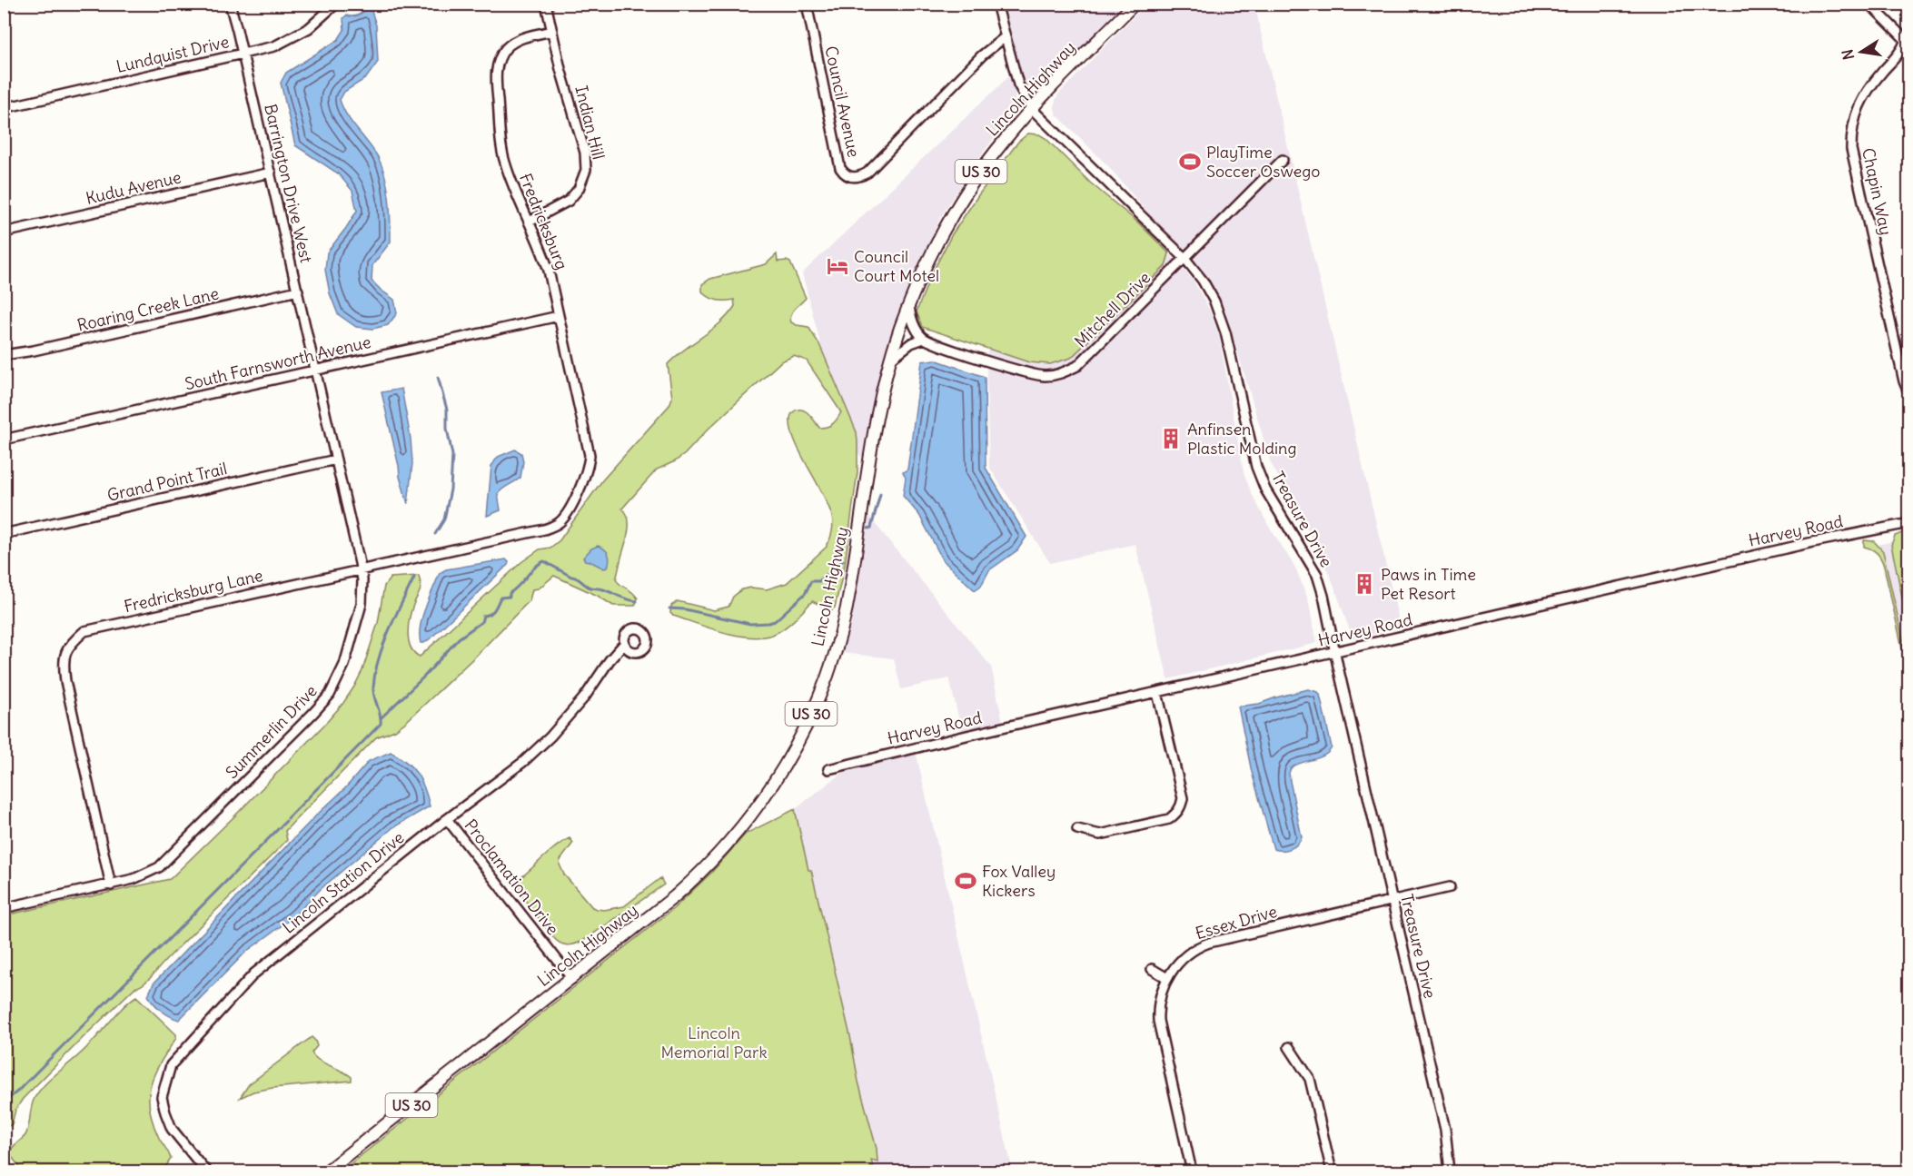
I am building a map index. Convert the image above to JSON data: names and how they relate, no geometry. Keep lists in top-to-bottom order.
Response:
{
  "streets": {
    "main road": ["Lincoln Highway", "US 30"],
    "street": [
      "Lundquist Drive",
      "Council Avenue",
      "Indian Hill",
      "Barrington Drive West",
      "Kudu Avenue",
      "Chapin Way",
      "Fredricksburg",
      "Roaring Creek Lane",
      "Mitchell Drive",
      "South Farnsworth Avenue",
      "Grand Point Trail",
      "Treasure Drive",
      "Harvey Road",
      "Fredricksburg Lane",
      "Summerlin Drive",
      "Proclamation Drive",
      "Lincoln Station Drive",
      "Essex Drive"
    ]
  },
  "crossings": [
    ["Lundquist Drive", "Barrington Drive West"],
    ["Lincoln Highway", "Treasure Drive"],
    ["Lincoln Highway", "Proclamation Drive"],
    ["Council Avenue", "Treasure Drive"],
    ["Indian Hill", "Fredricksburg"],
    ["Barrington Drive West", "Kudu Avenue"],
    ["Barrington Drive West", "Roaring Creek Lane"],
    ["Barrington Drive West", "South Farnsworth Avenue"],
    ["Barrington Drive West", "Summerlin Drive"],
    ["Fredricksburg", "South Farnsworth Avenue"],
    ["Fredricksburg", "Fredricksburg Lane"],
    ["Mitchell Drive", "Treasure Drive"],
    ["South Farnsworth Avenue", "Summerlin Drive"],
    ["Grand Point Trail", "Summerlin Drive"],
    ["Treasure Drive", "Harvey Road"],
    ["Treasure Drive", "Essex Drive"],
    ["Fredricksburg Lane", "Summerlin Drive"],
    ["Proclamation Drive", "Lincoln Station Drive"]
  ],
  "parks": ["Lincoln Memorial Park"],
  "places": {
    "sports": ["PlayTime Soccer Oswego", "Fox Valley Kickers"],
    "hotel": ["Council Court Motel"],
    "building": ["Anfinsen Plastic Molding", "Paws in Time Pet Resort"]
  },
  "north": "left"
}
